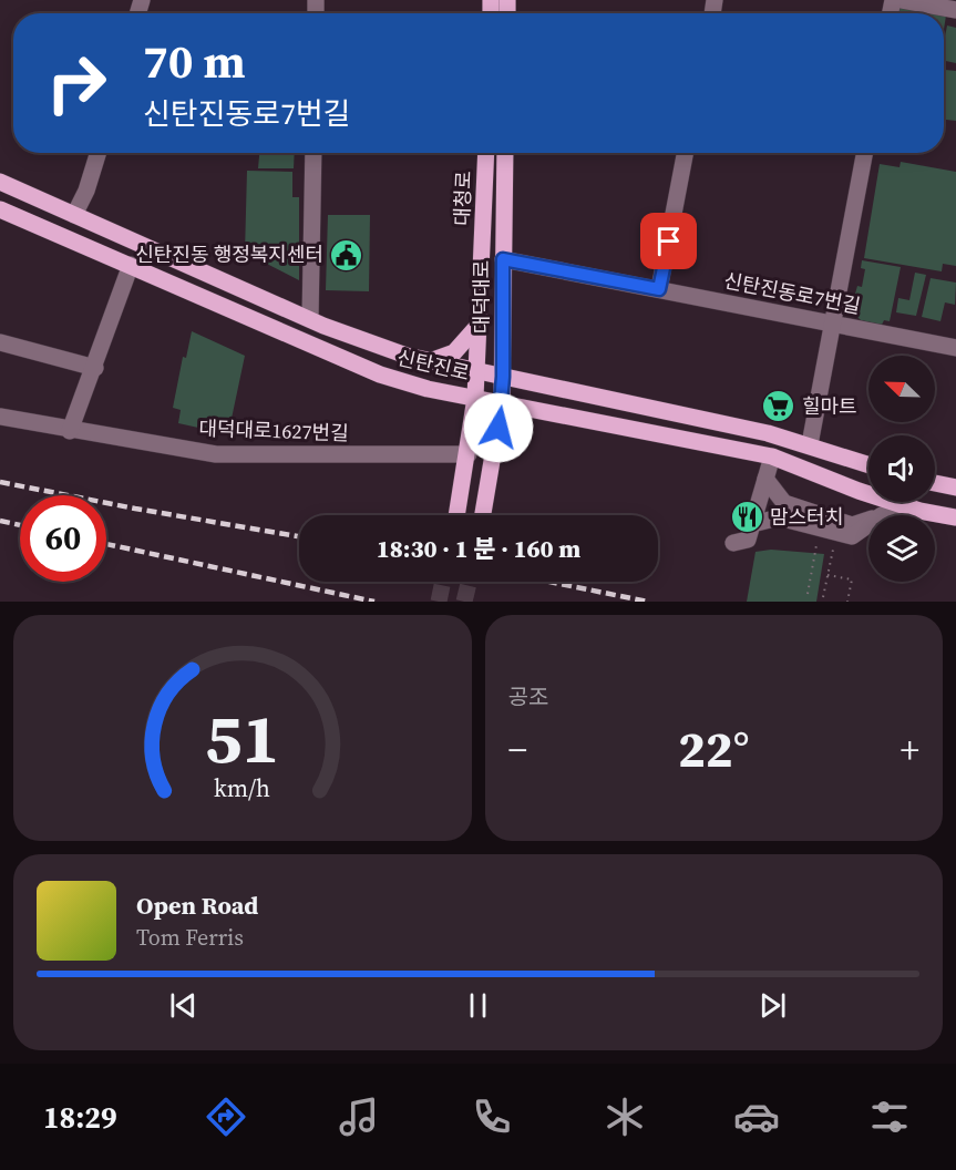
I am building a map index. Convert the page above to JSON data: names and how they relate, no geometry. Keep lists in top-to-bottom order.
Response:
{
  "streets": {
    "main road": ["대청로", "대덕대로", "신탄진로"],
    "street": ["신탄진동로7번길", "대덕대로1627번길"]
  },
  "crossings": [
    ["대청로", "신탄진로"],
    ["신탄진동로7번길", "대덕대로"],
    ["대덕대로", "신탄진로"]
  ],
  "places": {
    "public building": ["신탄진동 행정복지센터"],
    "supermarket": ["힐마트"],
    "restaurant": ["맘스터치"]
  },
  "north": "top left",
  "page": {
    "turn": ["70 m", "신탄진동로7번길"],
    "limit": "60",
    "trip": "18:30 · 1 분 · 160 m",
    "tile": "공조",
    "heat": ["−", "22°", "+"],
    "song": ["Open Road", "Tom Ferris"],
    "tabs": "18:29",
    "gauge": ["51", "km/h"]
  }
}
